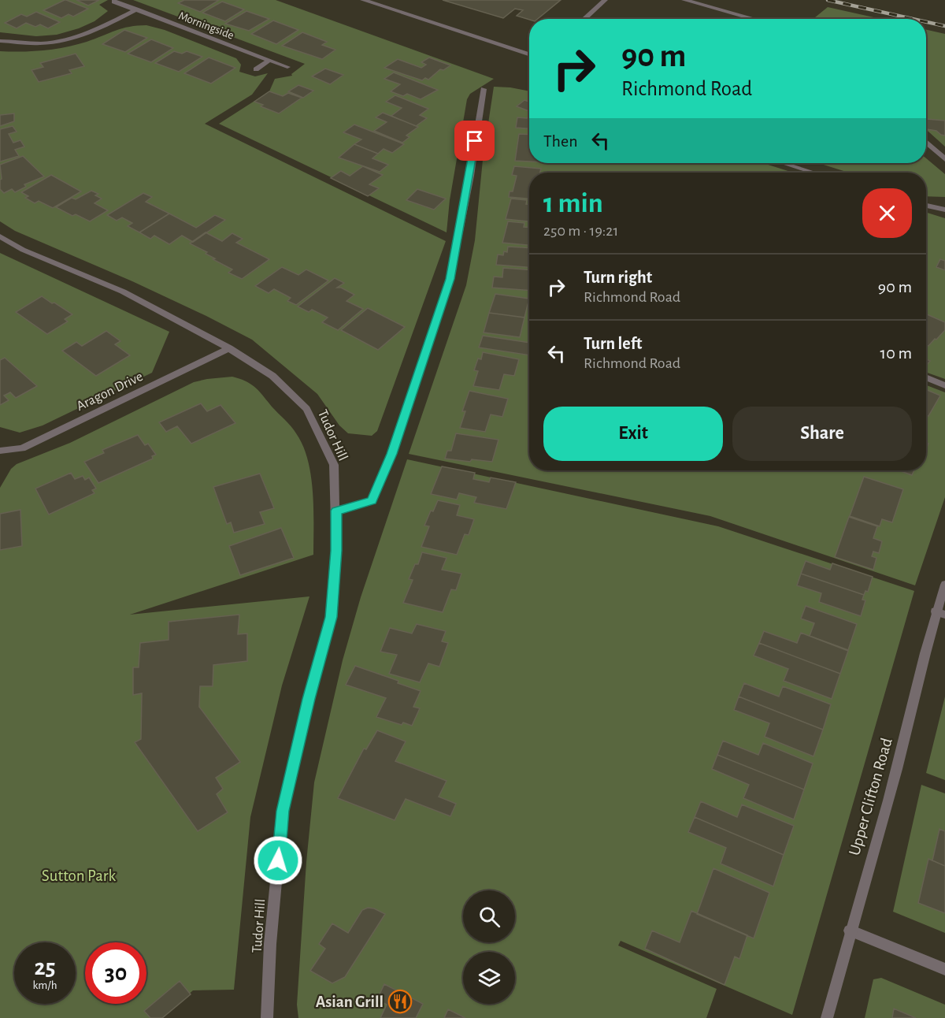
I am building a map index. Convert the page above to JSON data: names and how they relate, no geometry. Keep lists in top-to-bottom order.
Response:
{
  "streets": {
    "street": [
      "Morningside",
      "Aragon Drive",
      "Tudor Hill",
      "Upper Clifton Road"
    ]
  },
  "crossings": [
    ["Aragon Drive", "Tudor Hill"]
  ],
  "parks": ["Sutton Park"],
  "places": {
    "restaurant": ["Asian Grill"]
  },
  "page": {
    "turn": ["90 m", "Richmond Road"],
    "then": "Then",
    "heading": ["1 min", "250 m · 19:21"],
    "list": [
      {
        "name": "Turn right",
        "note": "Richmond Road",
        "value": "90 m"
      },
      {
        "name": "Turn left",
        "note": "Richmond Road",
        "value": "10 m"
      }
    ],
    "buttons": ["Exit", "Share"],
    "speed": "25 km/h",
    "limit": "30"
  }
}
